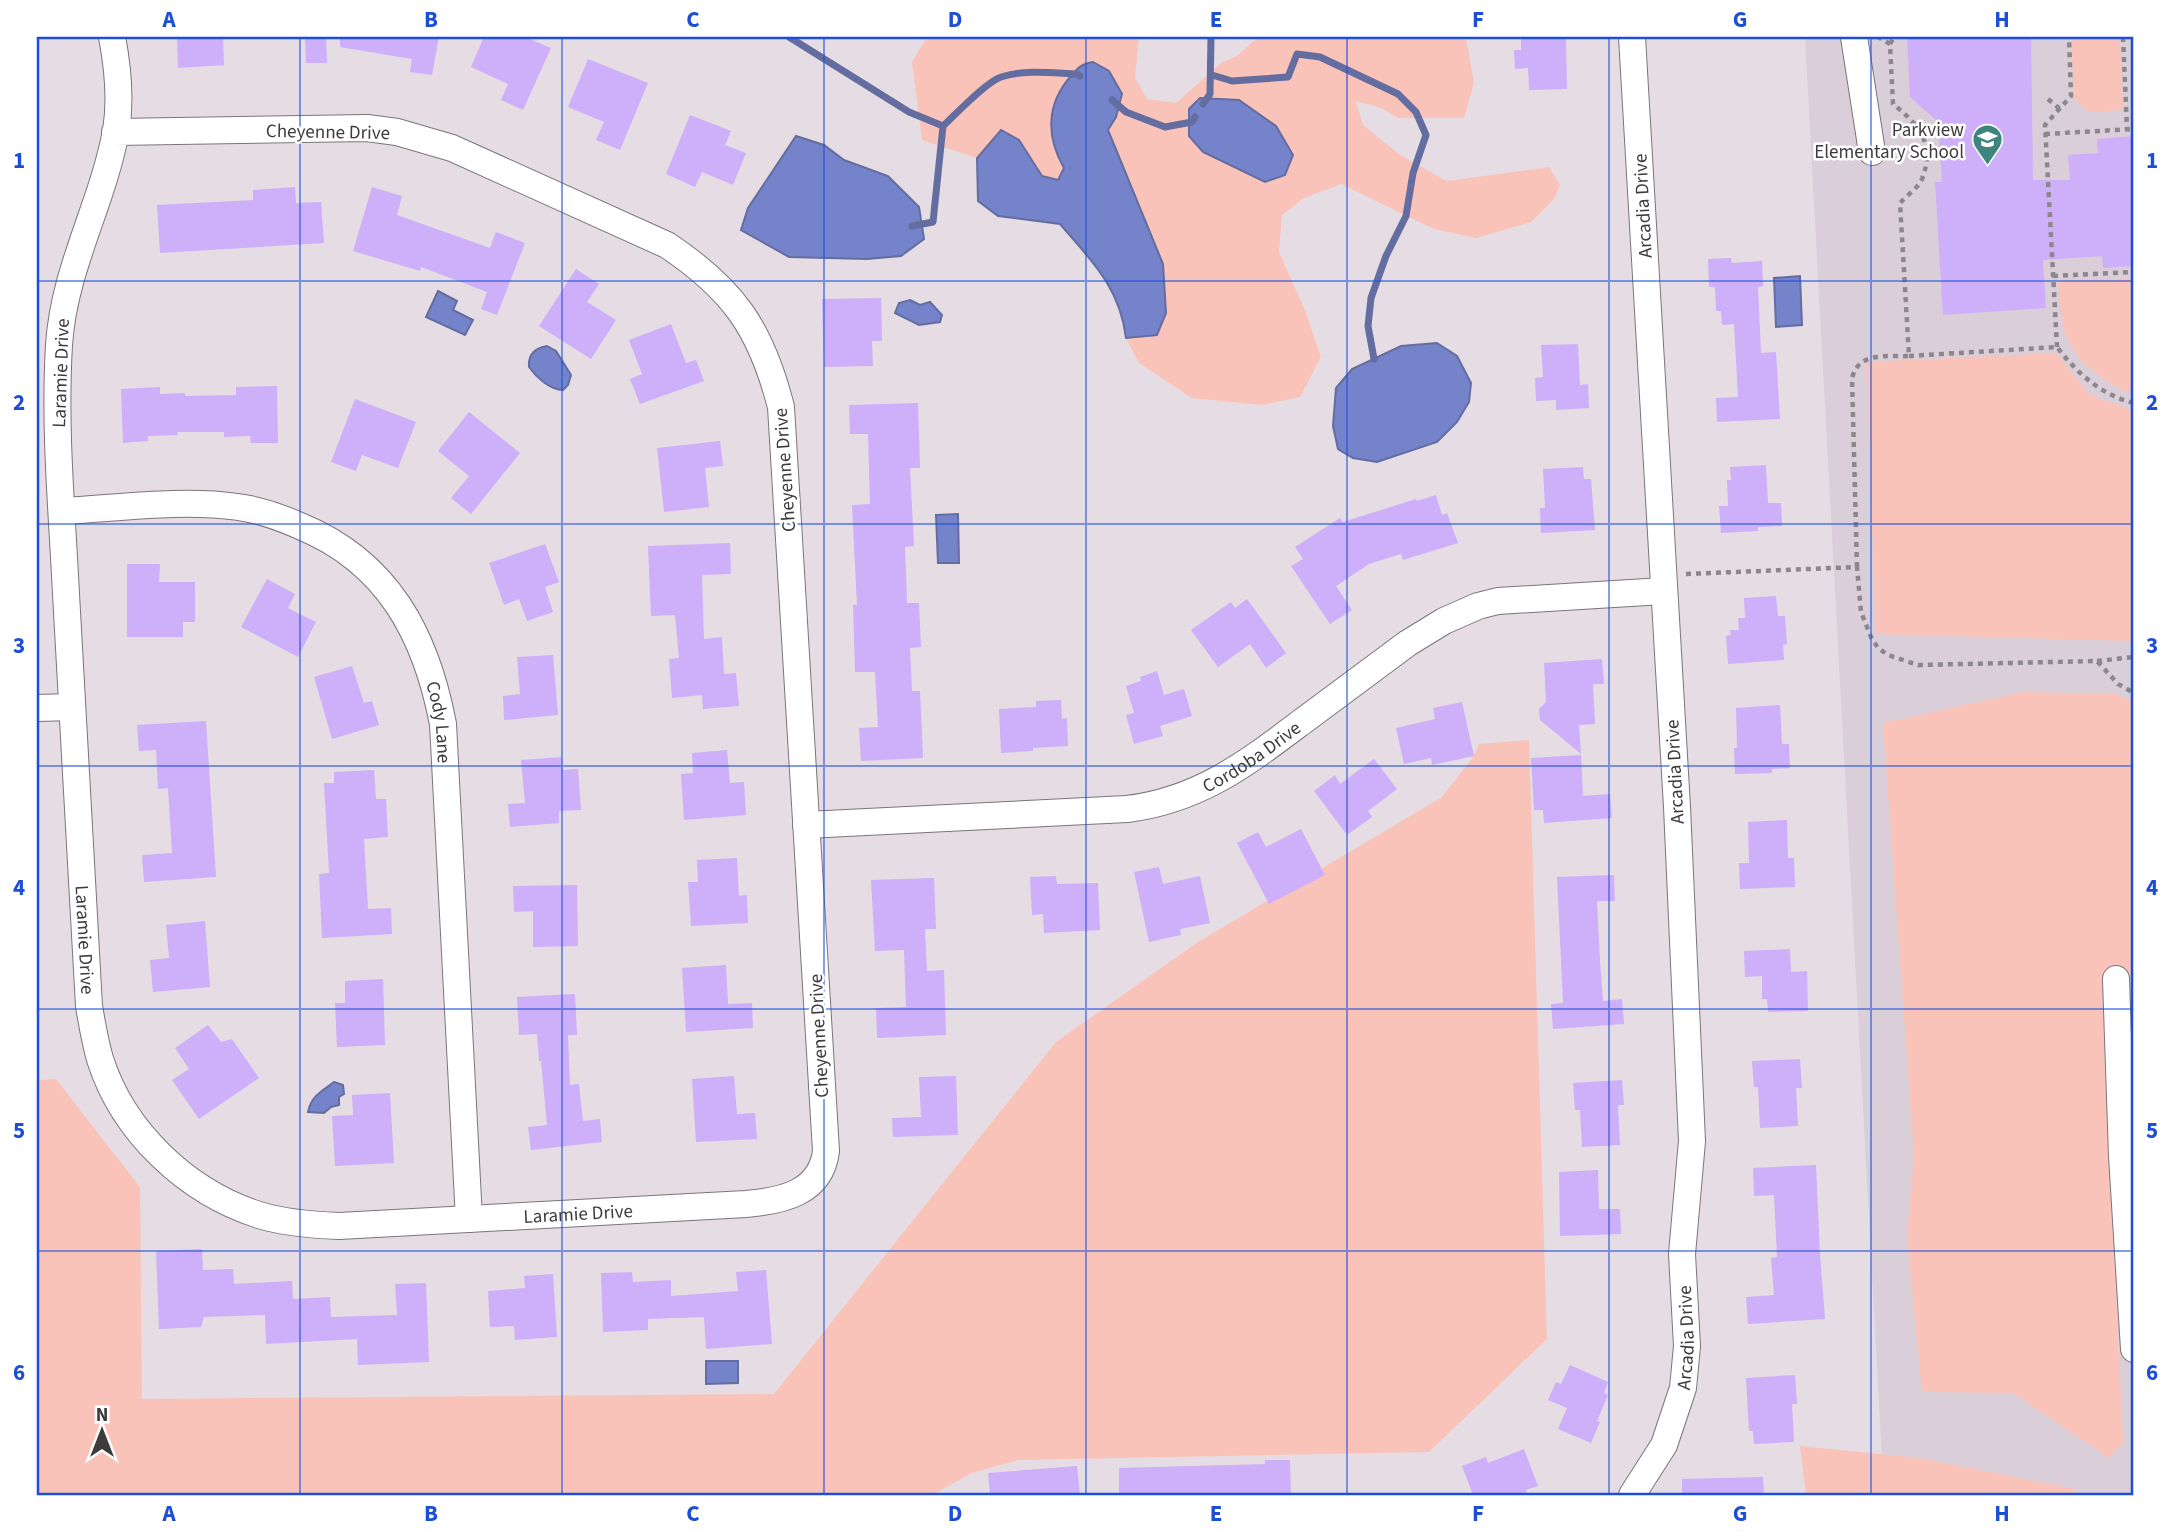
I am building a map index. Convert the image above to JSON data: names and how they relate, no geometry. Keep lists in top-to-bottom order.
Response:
{
  "streets": {
    "street": [
      "Cheyenne Drive",
      "Arcadia Drive",
      "Laramie Drive",
      "Cody Lane",
      "Cordoba Drive"
    ]
  },
  "crossings": [
    ["Cheyenne Drive", "Laramie Drive"],
    ["Cheyenne Drive", "Cordoba Drive"],
    ["Arcadia Drive", "Cordoba Drive"],
    ["Laramie Drive", "Cody Lane"]
  ],
  "places": {
    "school or university": ["Parkview Elementary School"]
  },
  "north": "top",
  "grid": {
    "columns": [
      "A",
      "B",
      "C",
      "D",
      "E",
      "F",
      "G",
      "H"
    ],
    "rows": [
      "1",
      "2",
      "3",
      "4",
      "5",
      "6"
    ]
  }
}
